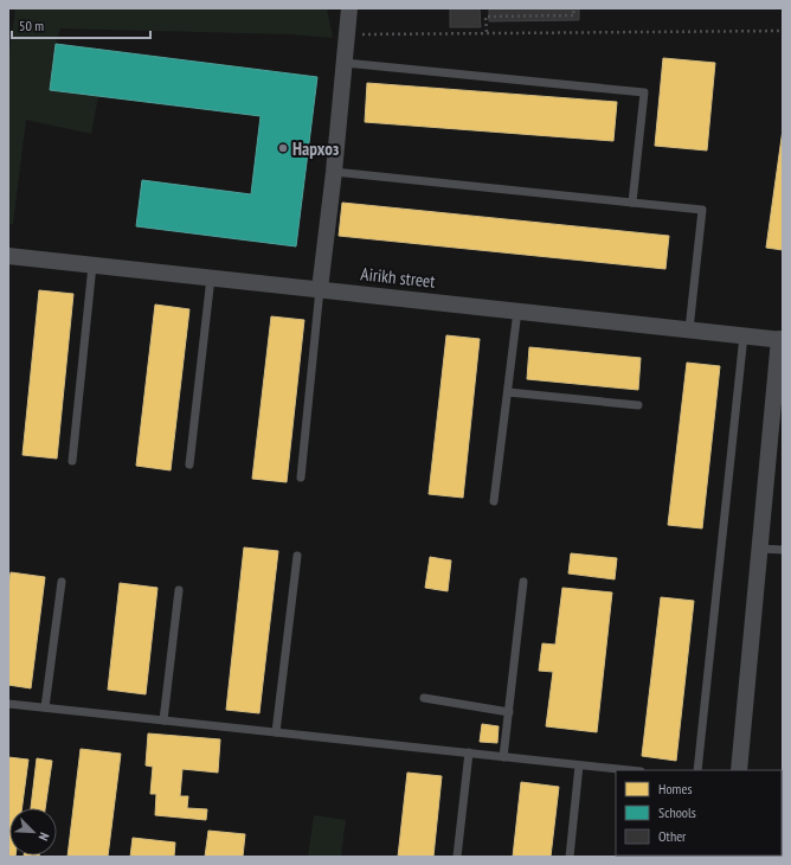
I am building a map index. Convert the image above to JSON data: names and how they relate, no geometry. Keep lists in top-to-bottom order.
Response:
{
  "streets": {
    "street": ["Airikh street"]
  },
  "places": ["Нархоз"],
  "legend": ["Homes", "Schools", "Other"],
  "scale_bar": "50 m",
  "north": "bottom right"
}
